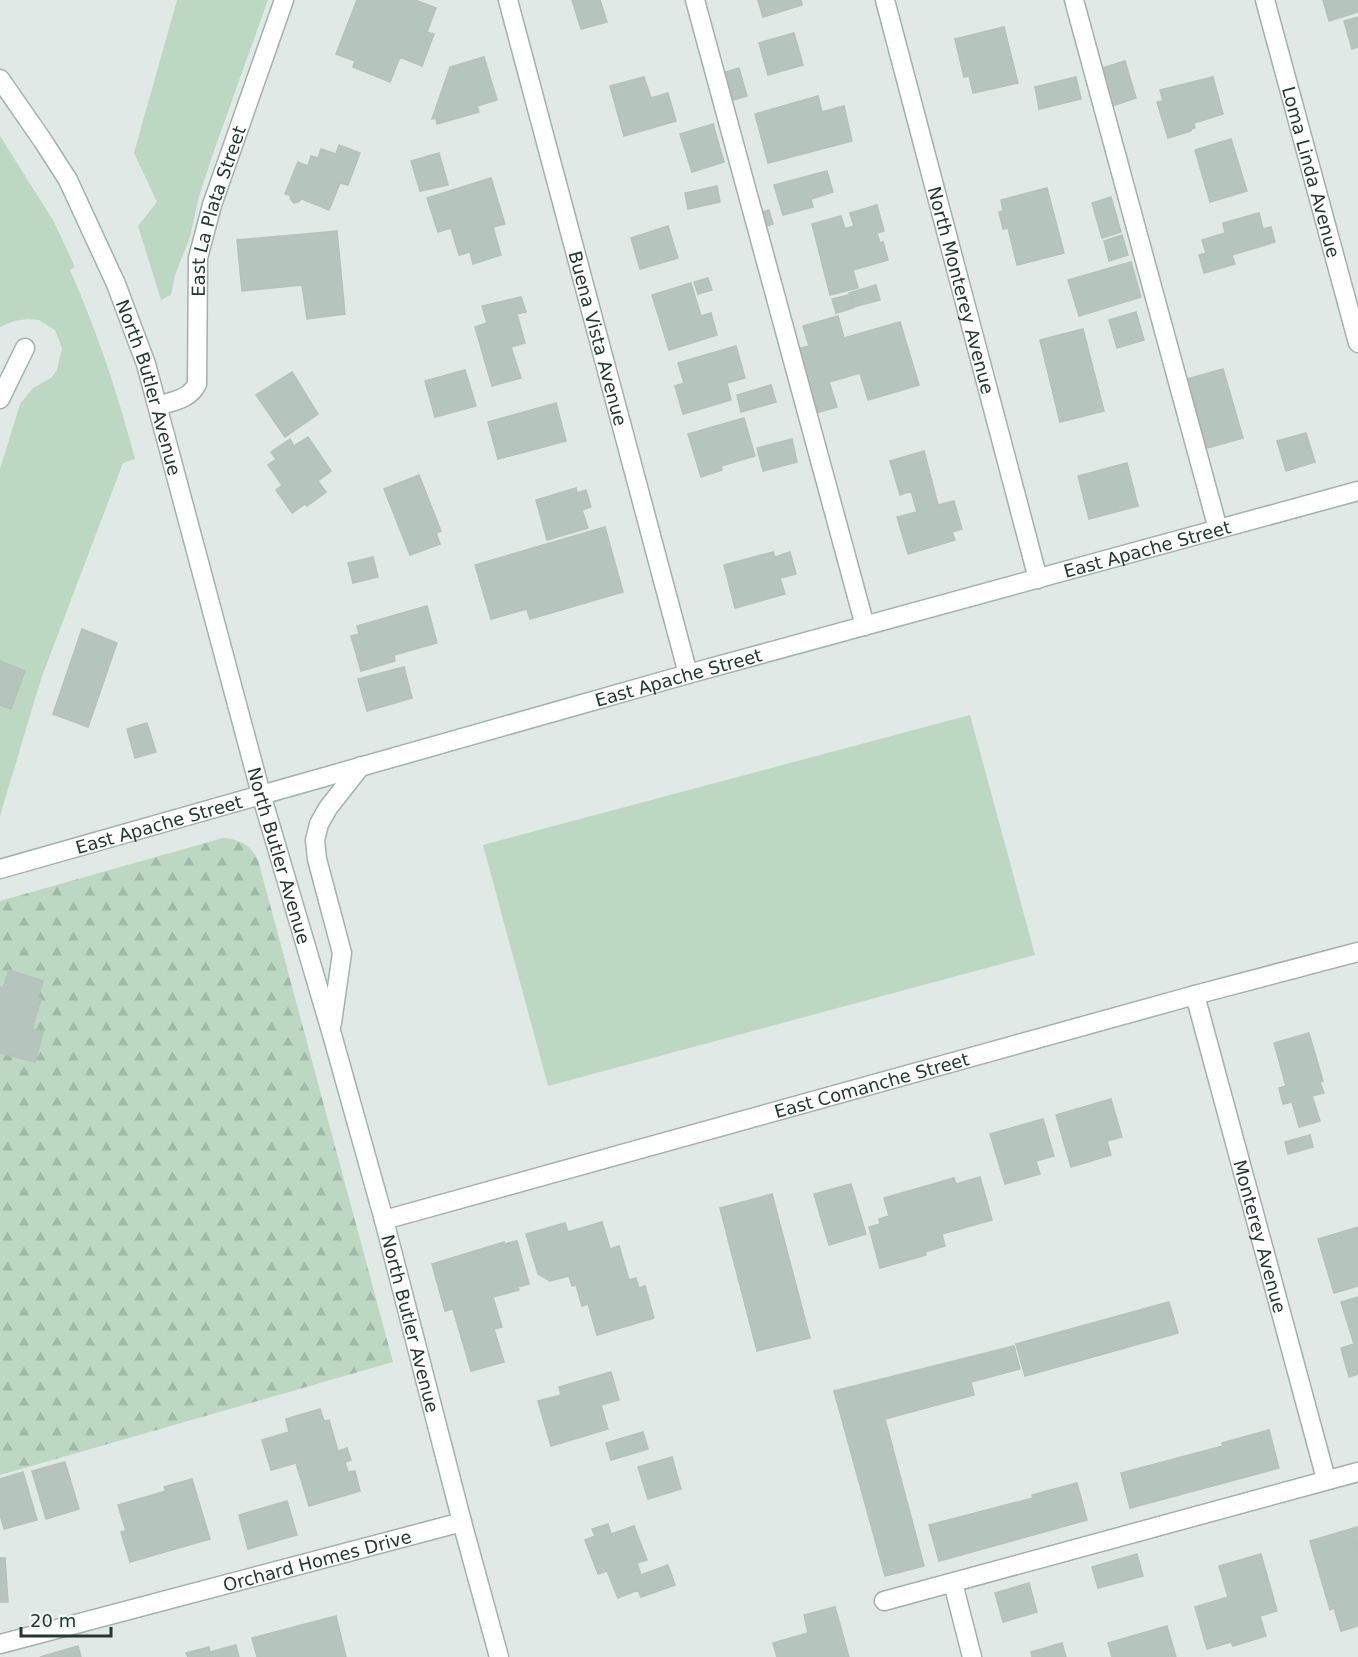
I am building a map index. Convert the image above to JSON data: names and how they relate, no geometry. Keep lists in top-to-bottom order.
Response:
{
  "streets": {
    "street": [
      "Loma Linda Avenue",
      "East La Plata Street",
      "North Monterey Avenue",
      "Buena Vista Avenue",
      "North Butler Avenue",
      "East Apache Street",
      "East Comanche Street",
      "Monterey Avenue",
      "Orchard Homes Drive"
    ]
  },
  "crossings": [
    ["East La Plata Street", "North Butler Avenue"],
    ["North Monterey Avenue", "East Apache Street"],
    ["Buena Vista Avenue", "East Apache Street"],
    ["North Butler Avenue", "East Apache Street"],
    ["North Butler Avenue", "East Comanche Street"],
    ["North Butler Avenue", "Orchard Homes Drive"],
    ["East Comanche Street", "Monterey Avenue"]
  ],
  "scale_bar": "20 m"
}
